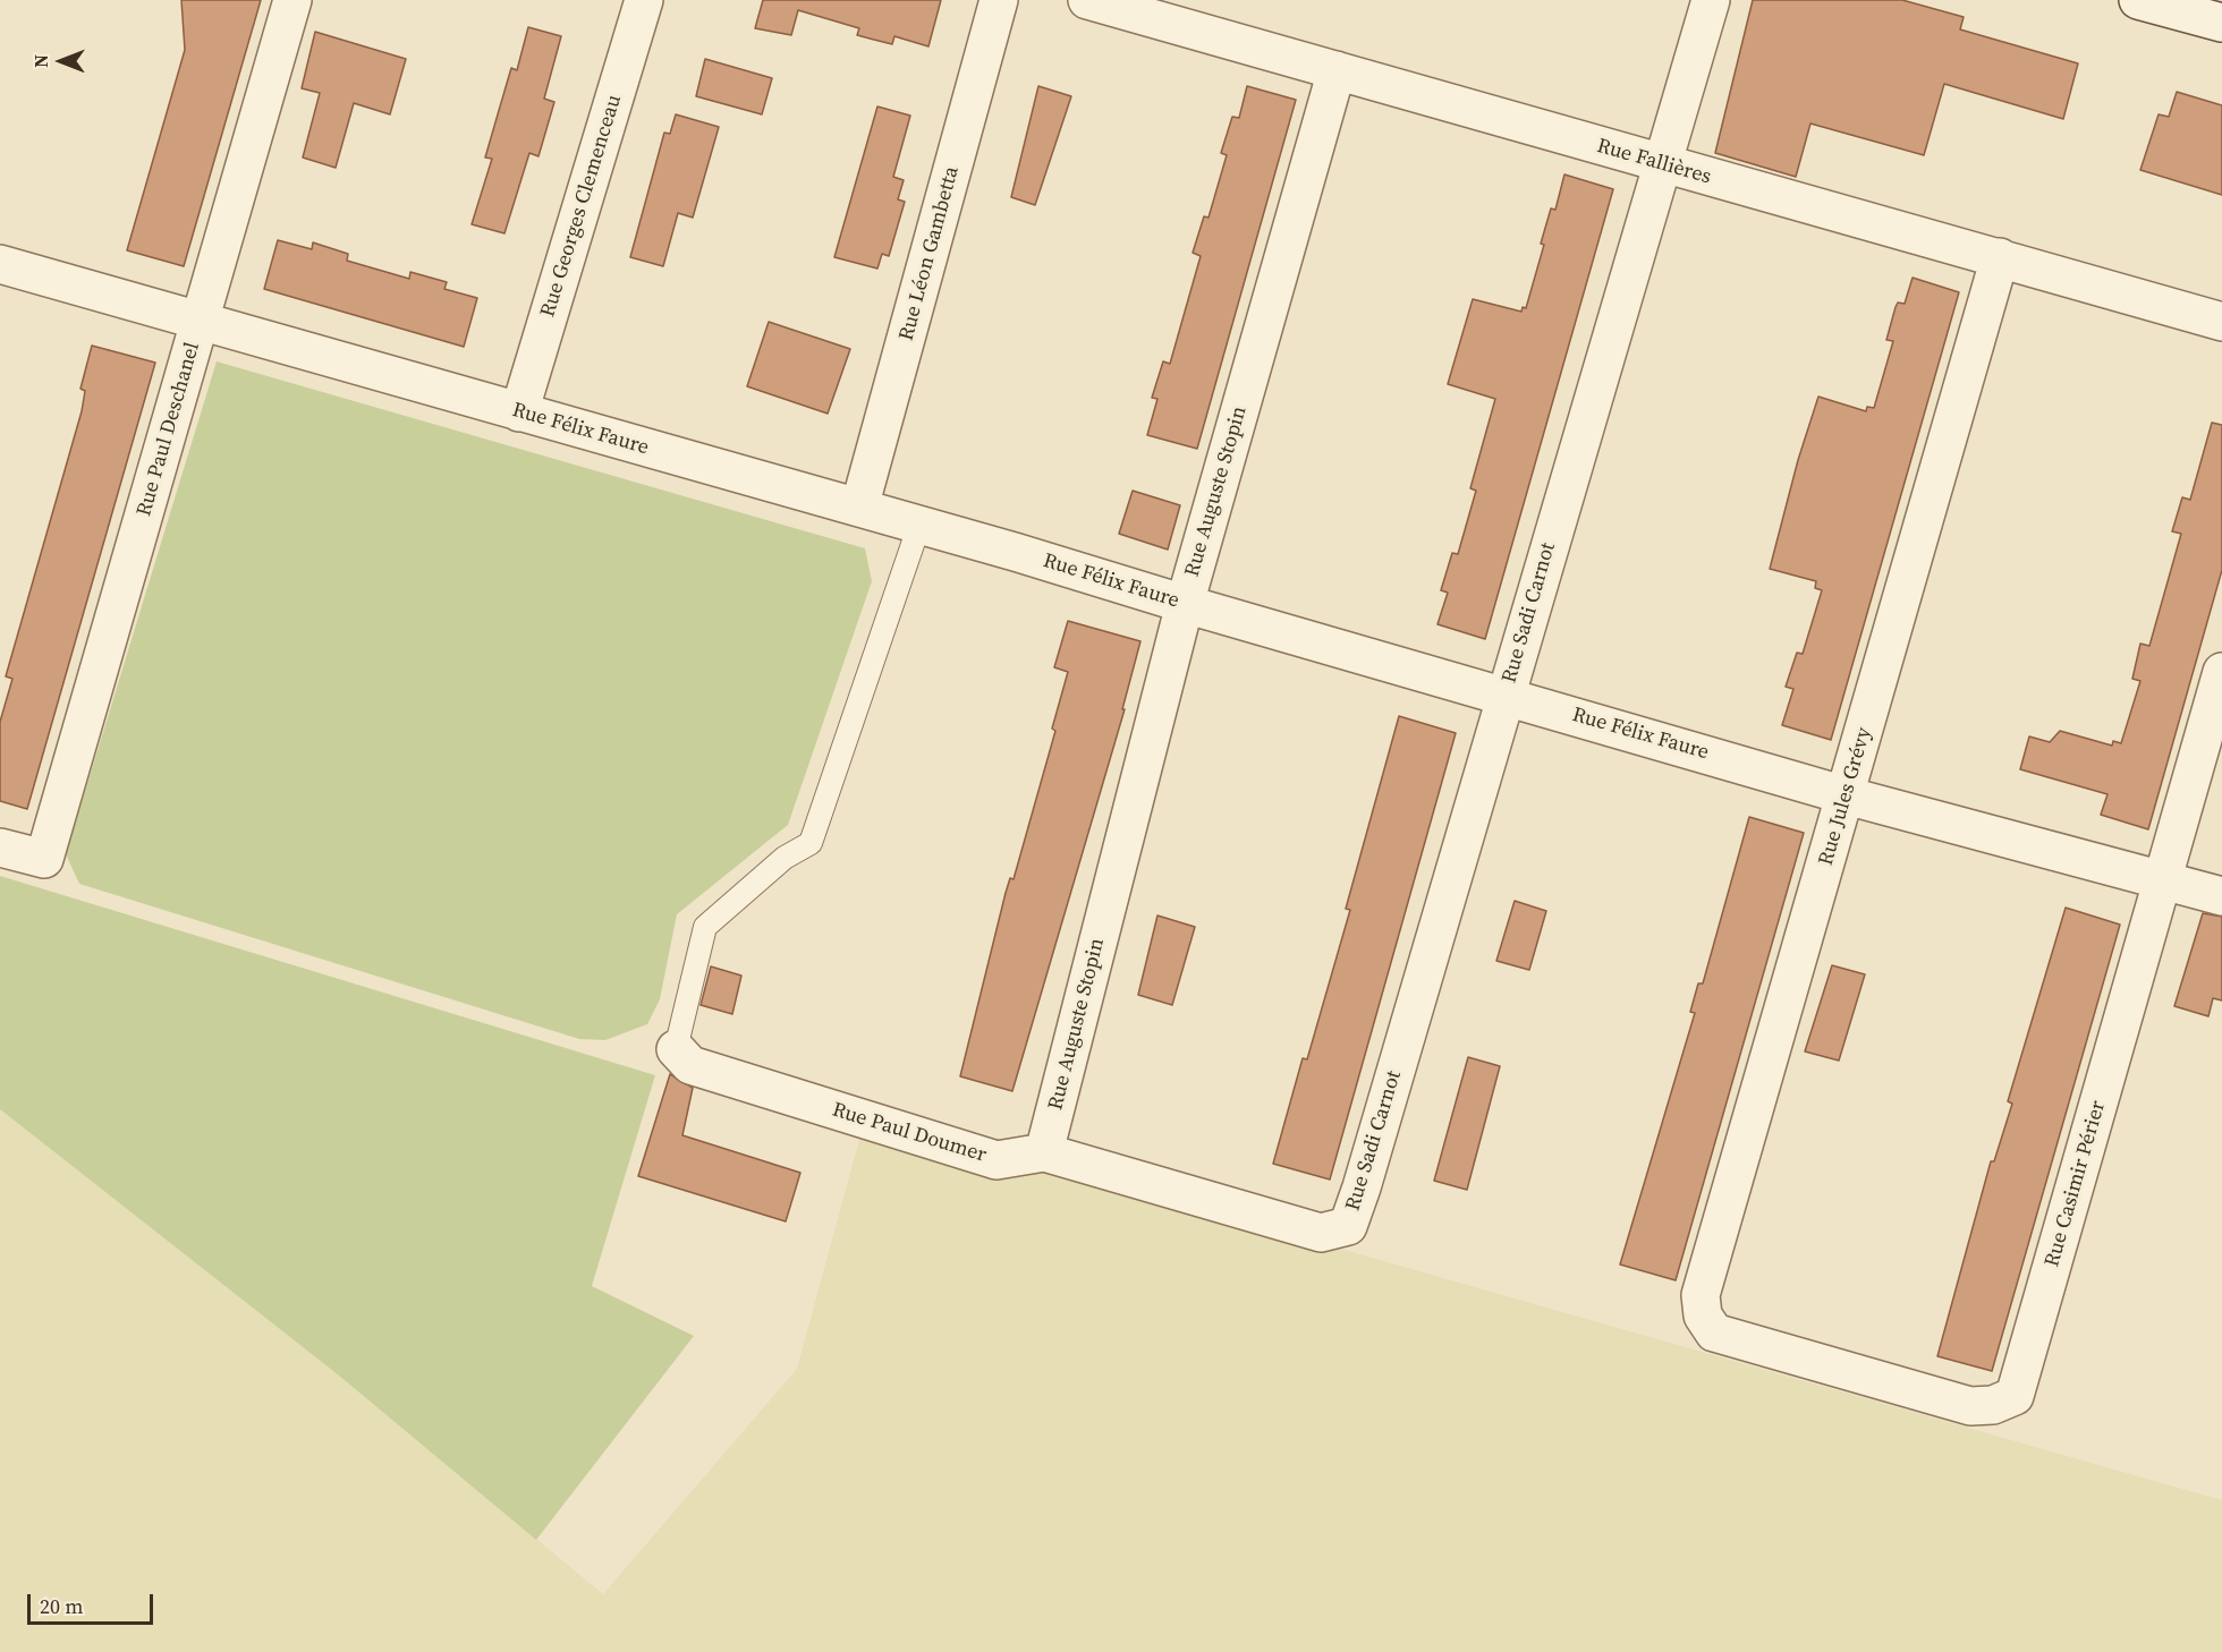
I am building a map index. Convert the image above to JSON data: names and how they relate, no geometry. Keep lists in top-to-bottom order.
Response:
{
  "streets": {
    "street": [
      "Rue Fallières",
      "Rue Georges Clemenceau",
      "Rue Léon Gambetta",
      "Rue Paul Deschanel",
      "Rue Félix Faure",
      "Rue Auguste Stopin",
      "Rue Sadi Carnot",
      "Rue Jules Grévy",
      "Rue Paul Doumer",
      "Rue Casimir Périer"
    ]
  },
  "crossings": [
    ["Rue Fallières", "Rue Auguste Stopin"],
    ["Rue Fallières", "Rue Sadi Carnot"],
    ["Rue Fallières", "Rue Jules Grévy"],
    ["Rue Georges Clemenceau", "Rue Félix Faure"],
    ["Rue Léon Gambetta", "Rue Félix Faure"],
    ["Rue Paul Deschanel", "Rue Félix Faure"],
    ["Rue Félix Faure", "Rue Auguste Stopin"],
    ["Rue Félix Faure", "Rue Sadi Carnot"],
    ["Rue Félix Faure", "Rue Jules Grévy"],
    ["Rue Félix Faure", "Rue Casimir Périer"],
    ["Rue Auguste Stopin", "Rue Paul Doumer"],
    ["Rue Sadi Carnot", "Rue Paul Doumer"],
    ["Rue Jules Grévy", "Rue Casimir Périer"]
  ],
  "scale_bar": "20 m",
  "north": "left"
}
